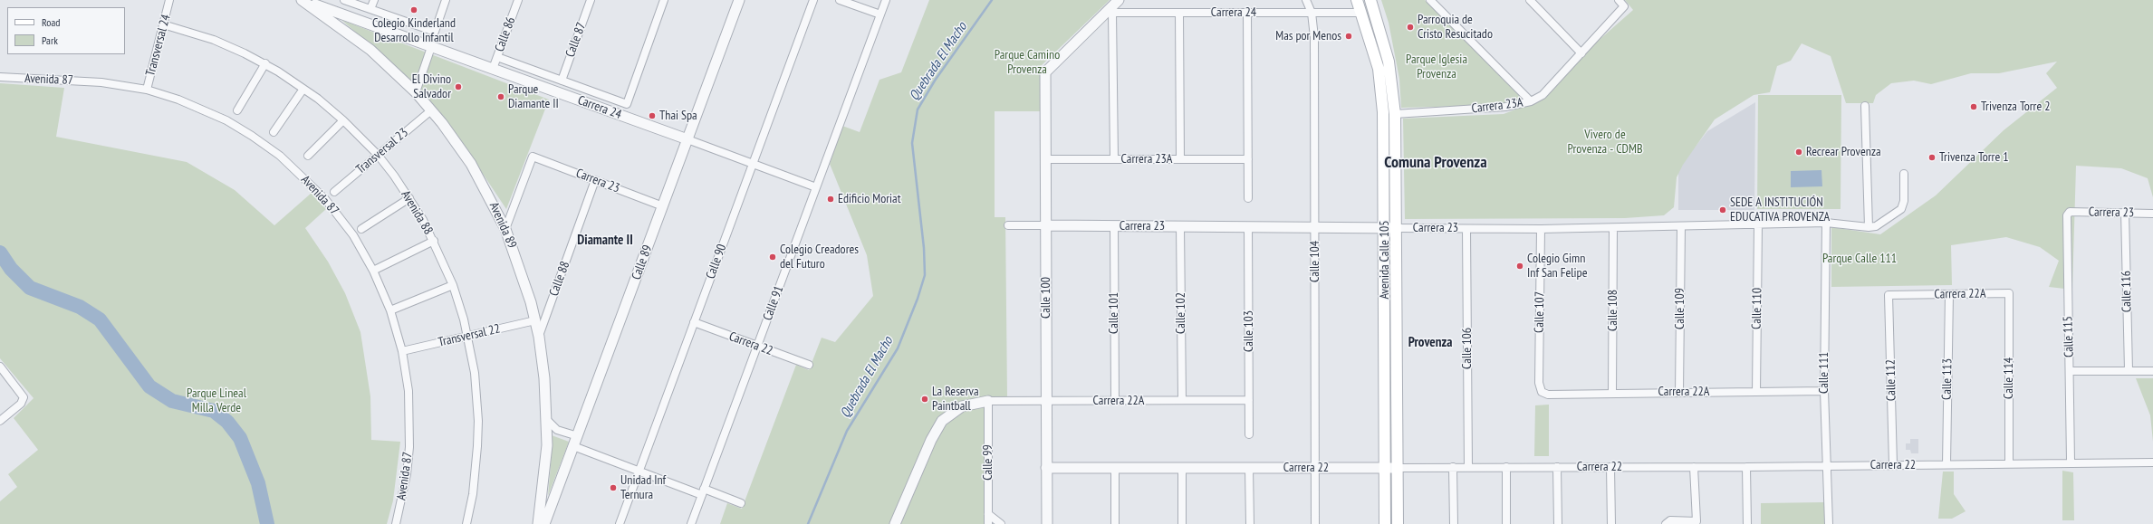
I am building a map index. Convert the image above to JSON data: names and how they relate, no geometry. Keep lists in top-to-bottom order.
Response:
{
  "streets": {
    "main road": ["Avenida Calle 105"],
    "street": [
      "Carrera 24",
      "Calle 86",
      "Calle 87",
      "Transversal 24",
      "Avenida 87",
      "Carrera 23A",
      "Transversal 23",
      "Carrera 23",
      "Avenida 88",
      "Avenida 89",
      "Calle 90",
      "Calle 104",
      "Calle 89",
      "Calle 88",
      "Calle 116",
      "Carrera 22A",
      "Calle 100",
      "Calle 91",
      "Calle 109",
      "Calle 110",
      "Calle 108",
      "Calle 107",
      "Calle 101",
      "Calle 102",
      "Calle 103",
      "Transversal 22",
      "Calle 115",
      "Carrera 22",
      "Calle 106",
      "Calle 111",
      "Calle 114",
      "Calle 113",
      "Calle 112",
      "Calle 99"
    ]
  },
  "crossings": [
    ["Carrera 24", "Calle 86"],
    ["Carrera 24", "Avenida 89"],
    ["Carrera 24", "Avenida Calle 105"],
    ["Carrera 24", "Calle 90"],
    ["Carrera 24", "Calle 104"],
    ["Carrera 24", "Calle 89"],
    ["Carrera 24", "Calle 100"],
    ["Carrera 24", "Calle 91"],
    ["Transversal 24", "Avenida 87"],
    ["Transversal 24", "Avenida 88"],
    ["Avenida 87", "Transversal 22"],
    ["Carrera 23A", "Avenida Calle 105"],
    ["Carrera 23A", "Calle 100"],
    ["Transversal 23", "Avenida 88"],
    ["Transversal 23", "Avenida 89"],
    ["Carrera 23", "Avenida 89"],
    ["Carrera 23", "Avenida Calle 105"],
    ["Carrera 23", "Calle 104"],
    ["Carrera 23", "Calle 89"],
    ["Carrera 23", "Calle 88"],
    ["Carrera 23", "Calle 116"],
    ["Carrera 23", "Calle 100"],
    ["Carrera 23", "Calle 109"],
    ["Carrera 23", "Calle 110"],
    ["Carrera 23", "Calle 108"],
    ["Carrera 23", "Calle 107"],
    ["Carrera 23", "Calle 101"],
    ["Carrera 23", "Calle 102"],
    ["Carrera 23", "Calle 103"],
    ["Carrera 23", "Calle 115"],
    ["Carrera 23", "Calle 106"],
    ["Carrera 23", "Calle 111"],
    ["Avenida 88", "Transversal 22"],
    ["Avenida 89", "Calle 88"],
    ["Avenida 89", "Transversal 22"],
    ["Avenida Calle 105", "Carrera 22"],
    ["Calle 90", "Carrera 22"],
    ["Calle 104", "Carrera 22"],
    ["Carrera 22A", "Calle 100"],
    ["Carrera 22A", "Calle 109"],
    ["Carrera 22A", "Calle 110"],
    ["Carrera 22A", "Calle 108"],
    ["Carrera 22A", "Calle 107"],
    ["Carrera 22A", "Calle 101"],
    ["Carrera 22A", "Calle 102"],
    ["Carrera 22A", "Calle 103"],
    ["Carrera 22A", "Calle 111"],
    ["Carrera 22A", "Calle 114"],
    ["Carrera 22A", "Calle 113"],
    ["Carrera 22A", "Calle 112"],
    ["Carrera 22A", "Calle 99"],
    ["Calle 100", "Carrera 22"],
    ["Calle 91", "Carrera 22"],
    ["Calle 115", "Carrera 22"],
    ["Carrera 22", "Calle 106"],
    ["Carrera 22", "Calle 111"],
    ["Carrera 22", "Calle 114"],
    ["Carrera 22", "Calle 113"],
    ["Carrera 22", "Calle 112"]
  ],
  "districts": ["Comuna Provenza", "Diamante II", "Provenza"],
  "water": ["Quebrada El Macho"],
  "parks": [
    "Parque Camino Provenza",
    "Parque Iglesia Provenza",
    "Vivero de Provenza - CDMB",
    "Parque Calle 111",
    "Parque Lineal Milla Verde"
  ],
  "places": [
    "Colegio Kinderland Desarrollo Infantil",
    "Parroquia de Cristo Resucitado",
    "Mas por Menos",
    "El Divino Salvador",
    "Parque Diamante II",
    "Trivenza Torre 2",
    "Thai Spa",
    "Recrear Provenza",
    "Trivenza Torre 1",
    "Edificio Moriat",
    "SEDE A INSTITUCIÓN EDUCATIVA PROVENZA",
    "Colegio Creadores del Futuro",
    "Colegio Gimn Inf San Felipe",
    "La Reserva Paintball",
    "Unidad Inf Ternura"
  ],
  "legend": ["Road", "Park"]
}
